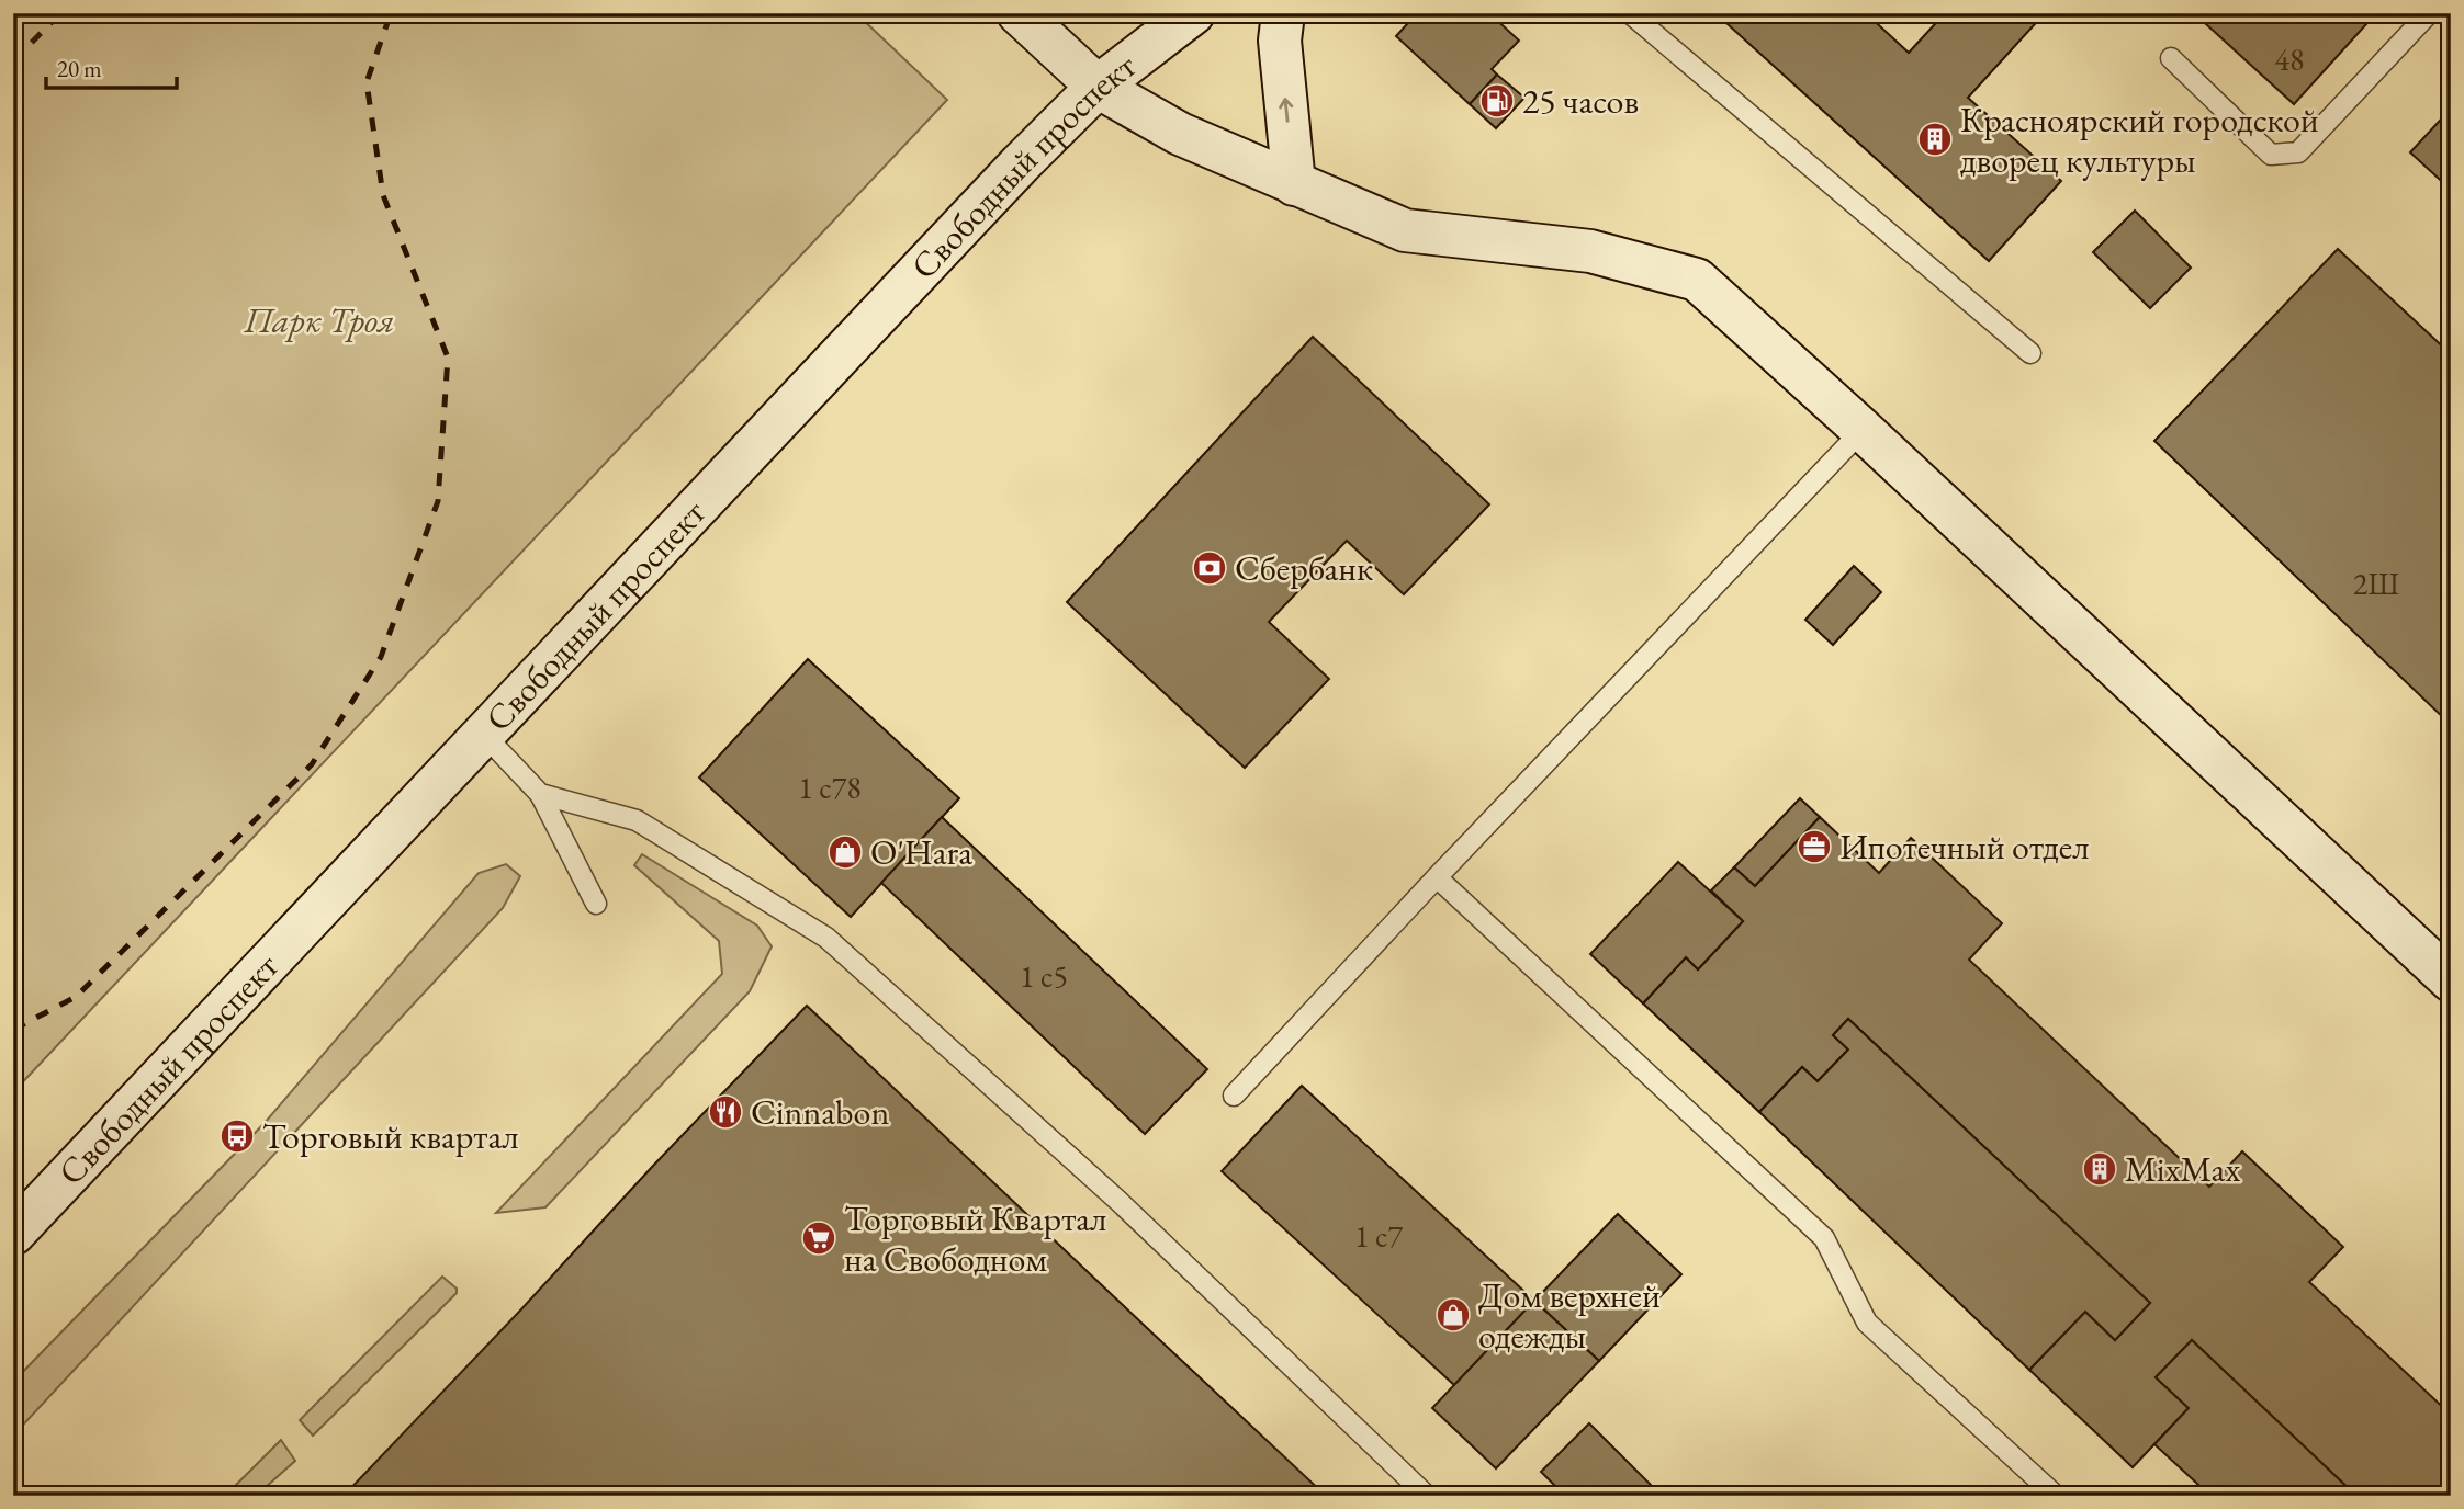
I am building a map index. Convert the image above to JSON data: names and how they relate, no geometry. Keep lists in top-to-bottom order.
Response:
{
  "streets": {
    "street": ["Свободный проспект"]
  },
  "parks": ["Парк Троя"],
  "places": {
    "fuel station": ["25 часов"],
    "building": ["Красноярский городской дворец культуры", "MixMax"],
    "bank": ["Сбербанк"],
    "office": ["Ипотечный отдел"],
    "shop": ["O'Hara", "Дом верхней одежды"],
    "restaurant": ["Cinnabon"],
    "bus stop": ["Торговый квартал"],
    "supermarket": ["Торговый Квартал на Свободном"]
  },
  "house_numbers": [
    "48",
    "2Ш",
    "1 с78",
    "1 с5",
    "1 с7"
  ],
  "scale_bar": "20 m"
}
